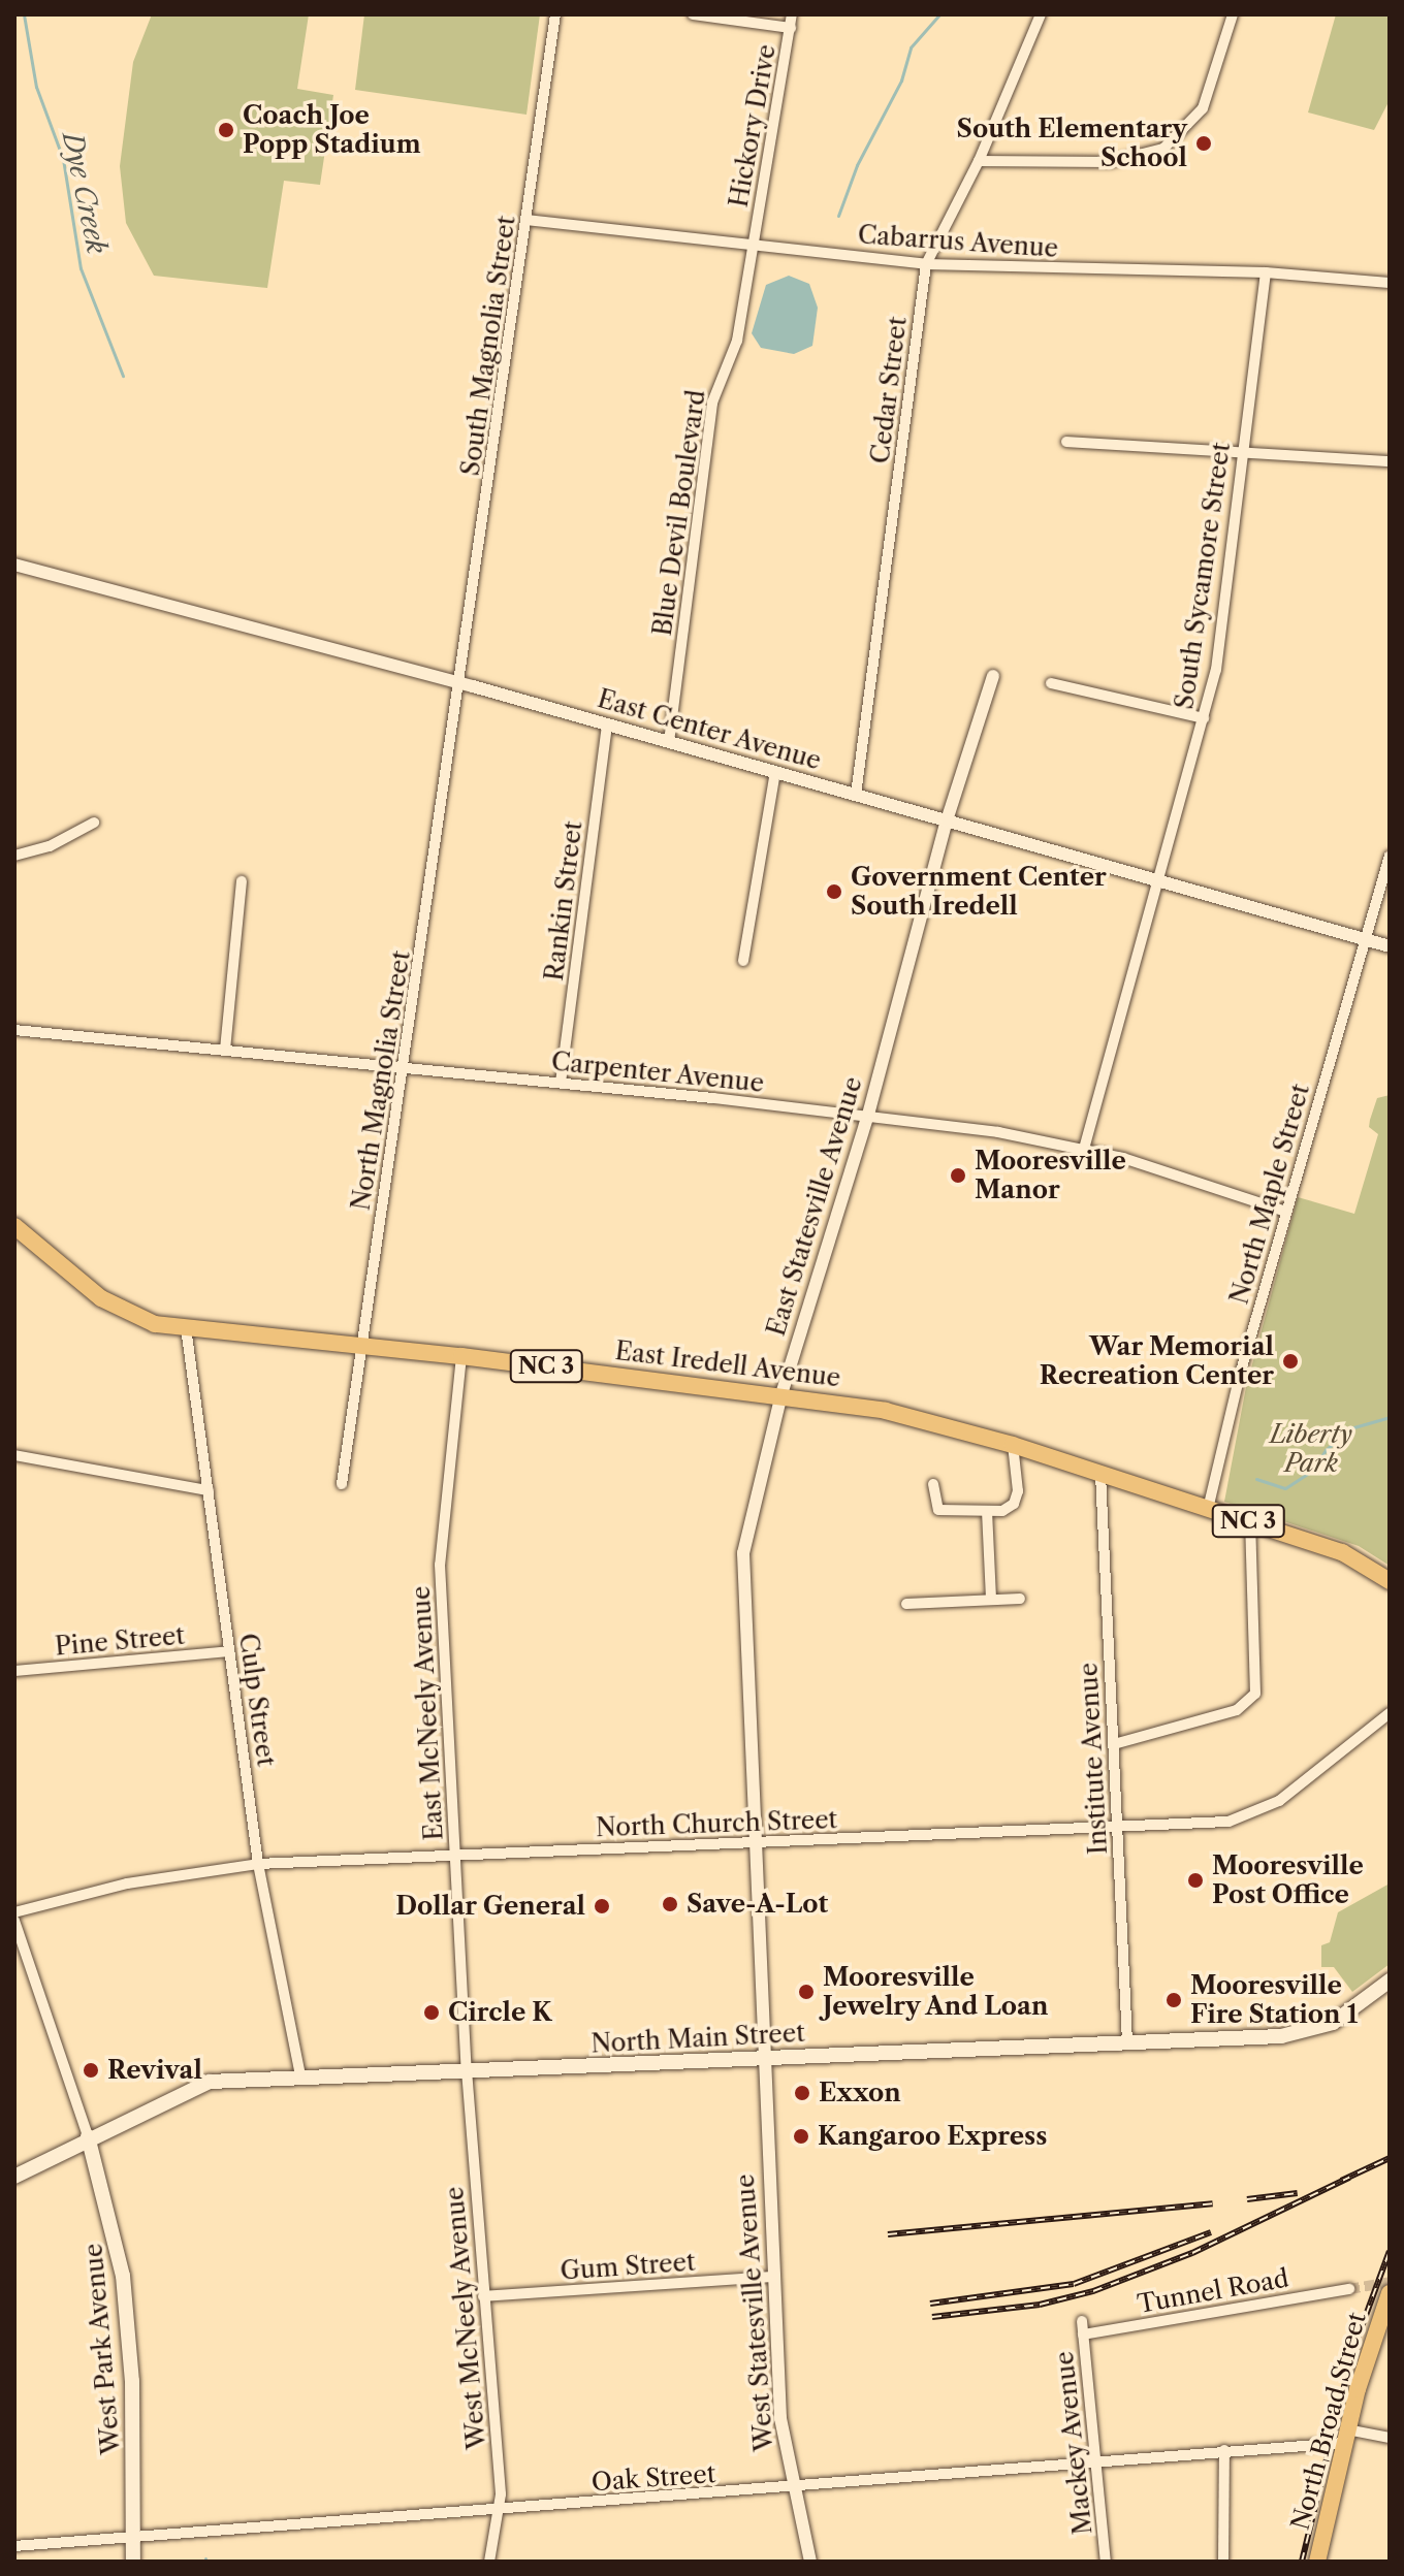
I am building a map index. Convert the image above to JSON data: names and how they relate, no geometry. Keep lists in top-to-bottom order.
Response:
{
  "streets": {
    "main road": [
      "East Iredell Avenue",
      "NC 3",
      "North Main Street",
      "West Park Avenue",
      "North Broad Street"
    ],
    "street": [
      "Hickory Drive",
      "Cabarrus Avenue",
      "South Magnolia Street",
      "Cedar Street",
      "Blue Devil Boulevard",
      "South Sycamore Street",
      "East Center Avenue",
      "Rankin Street",
      "Carpenter Avenue",
      "North Magnolia Street",
      "North Maple Street",
      "East Statesville Avenue",
      "Pine Street",
      "Culp Street",
      "East McNeely Avenue",
      "Institute Avenue",
      "North Church Street",
      "Gum Street",
      "Tunnel Road",
      "West Statesville Avenue",
      "West McNeely Avenue",
      "Mackey Avenue",
      "Oak Street"
    ]
  },
  "crossings": [
    ["Hickory Drive", "Cabarrus Avenue"],
    ["Hickory Drive", "Blue Devil Boulevard"],
    ["Cabarrus Avenue", "South Magnolia Street"],
    ["Cabarrus Avenue", "Cedar Street"],
    ["Cabarrus Avenue", "Blue Devil Boulevard"],
    ["Cabarrus Avenue", "South Sycamore Street"],
    ["South Magnolia Street", "East Center Avenue"],
    ["South Magnolia Street", "North Magnolia Street"],
    ["Cedar Street", "East Center Avenue"],
    ["Blue Devil Boulevard", "East Center Avenue"],
    ["South Sycamore Street", "East Center Avenue"],
    ["South Sycamore Street", "Carpenter Avenue"],
    ["East Center Avenue", "Rankin Street"],
    ["East Center Avenue", "North Magnolia Street"],
    ["East Center Avenue", "North Maple Street"],
    ["East Center Avenue", "East Statesville Avenue"],
    ["Rankin Street", "Carpenter Avenue"],
    ["Carpenter Avenue", "North Magnolia Street"],
    ["Carpenter Avenue", "North Maple Street"],
    ["Carpenter Avenue", "East Statesville Avenue"],
    ["North Magnolia Street", "East Iredell Avenue"],
    ["North Maple Street", "East Iredell Avenue"],
    ["East Statesville Avenue", "East Iredell Avenue"],
    ["East Statesville Avenue", "North Church Street"],
    ["East Statesville Avenue", "North Main Street"],
    ["East Statesville Avenue", "West Statesville Avenue"],
    ["East Iredell Avenue", "Culp Street"],
    ["East Iredell Avenue", "East McNeely Avenue"],
    ["East Iredell Avenue", "Institute Avenue"],
    ["Pine Street", "Culp Street"],
    ["Culp Street", "North Church Street"],
    ["Culp Street", "North Main Street"],
    ["East McNeely Avenue", "North Church Street"],
    ["East McNeely Avenue", "North Main Street"],
    ["East McNeely Avenue", "West McNeely Avenue"],
    ["Institute Avenue", "North Church Street"],
    ["Institute Avenue", "North Main Street"],
    ["North Main Street", "West Statesville Avenue"],
    ["North Main Street", "West McNeely Avenue"],
    ["North Main Street", "West Park Avenue"],
    ["Gum Street", "West Statesville Avenue"],
    ["Gum Street", "West McNeely Avenue"],
    ["Tunnel Road", "Mackey Avenue"],
    ["West Statesville Avenue", "Oak Street"],
    ["West McNeely Avenue", "Oak Street"],
    ["West Park Avenue", "Oak Street"],
    ["North Broad Street", "Oak Street"],
    ["Mackey Avenue", "Oak Street"]
  ],
  "water": ["Dye Creek"],
  "parks": ["Liberty Park"],
  "places": [
    "Coach Joe Popp Stadium",
    "South Elementary School",
    "Government Center South Iredell",
    "Mooresville Manor",
    "War Memorial Recreation Center",
    "Mooresville Post Office",
    "Save-A-Lot",
    "Dollar General",
    "Mooresville Jewelry And Loan",
    "Mooresville Fire Station 1",
    "Circle K",
    "Revival",
    "Exxon",
    "Kangaroo Express"
  ]
}
